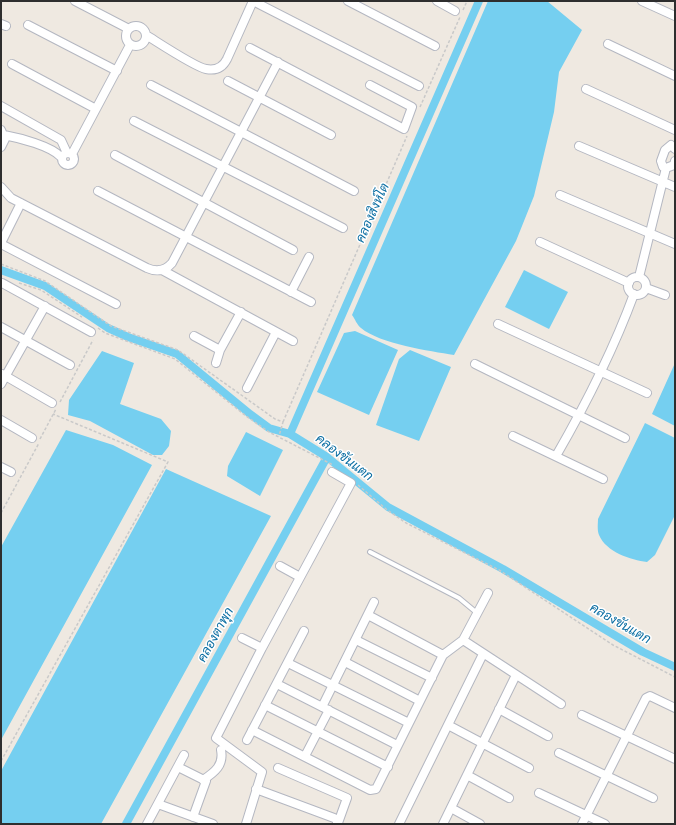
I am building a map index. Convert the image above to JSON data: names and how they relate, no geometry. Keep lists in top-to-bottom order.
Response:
{
  "water": ["คลองสิงห์โต", "คลองขันแตก", "คลองตาพุก"]
}
